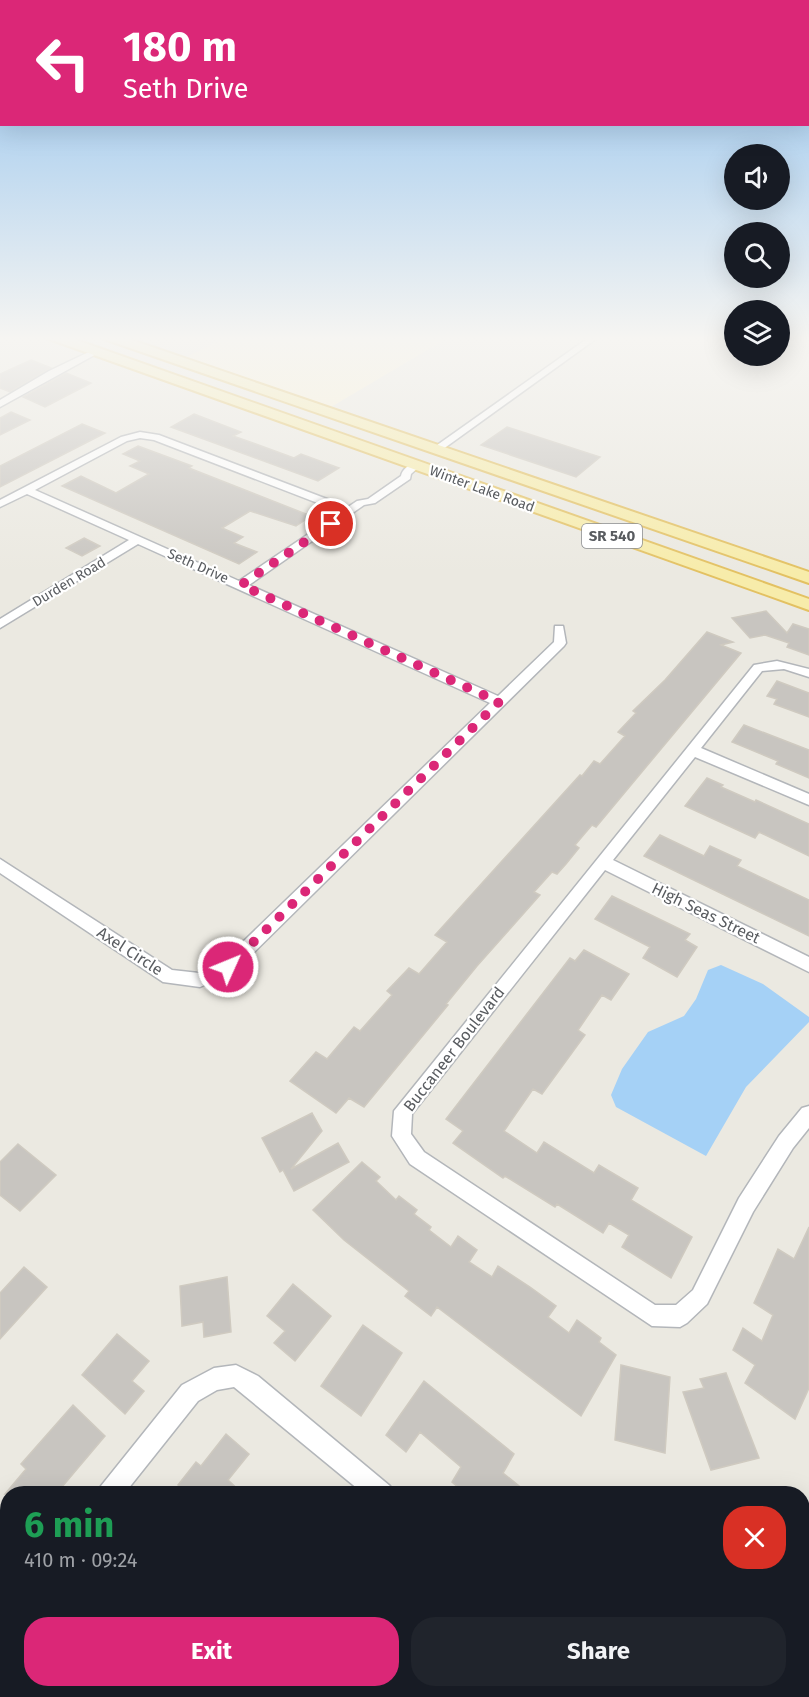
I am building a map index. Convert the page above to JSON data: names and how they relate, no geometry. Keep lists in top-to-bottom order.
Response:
{
  "streets": {
    "main road": ["Winter Lake Road", "SR 540"],
    "street": [
      "Seth Drive",
      "Durden Road",
      "High Seas Street",
      "Axel Circle",
      "Buccaneer Boulevard"
    ]
  },
  "crossings": [
    ["Seth Drive", "Durden Road"],
    ["Seth Drive", "Axel Circle"],
    ["High Seas Street", "Buccaneer Boulevard"]
  ],
  "page": {
    "turn": ["180 m", "Seth Drive"],
    "heading": ["6 min", "410 m · 09:24"],
    "buttons": ["Exit", "Share"]
  }
}
